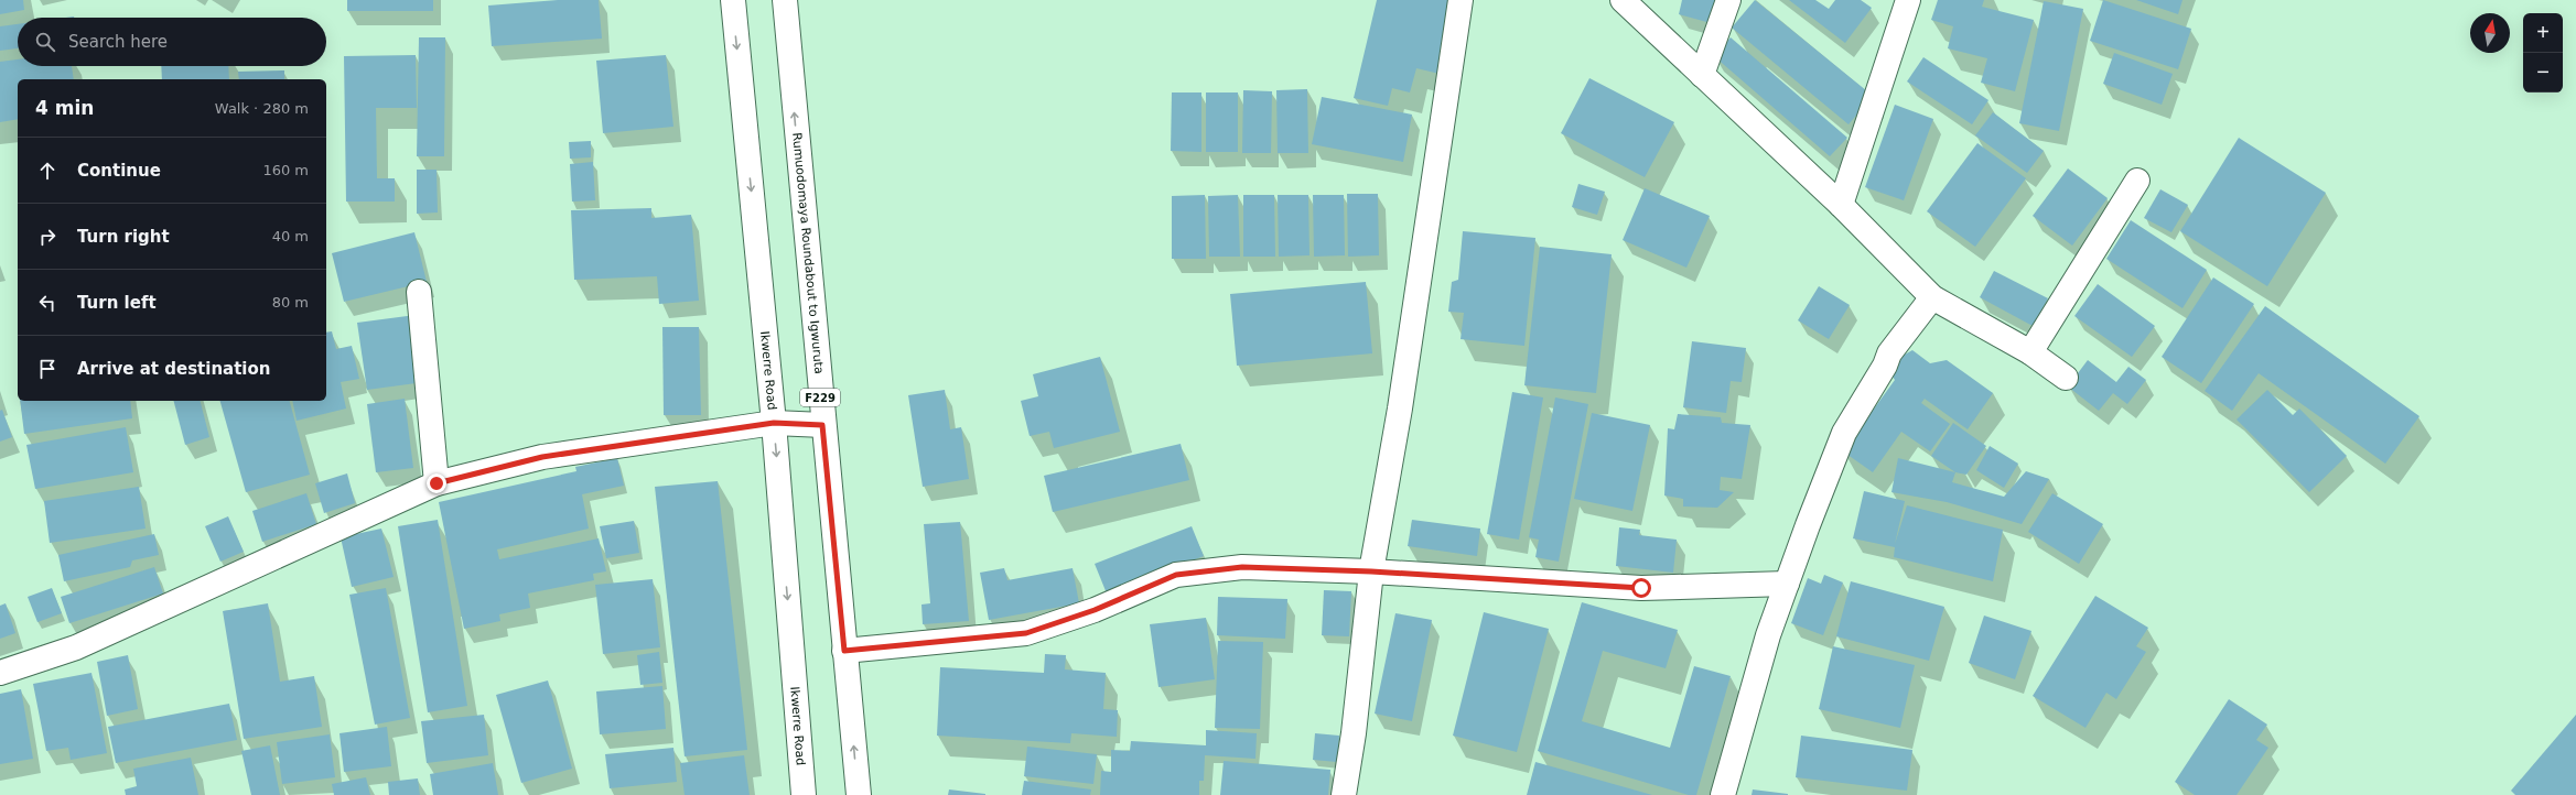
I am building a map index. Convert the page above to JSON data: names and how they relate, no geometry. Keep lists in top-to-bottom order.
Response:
{
  "streets": {
    "street": ["Rumuodomaya Roundabout to Igwuruta", "Ikwerre Road", "F229"]
  },
  "one_way": ["Rumuodomaya Roundabout to Igwuruta", "Ikwerre Road"],
  "north": "top",
  "page": {
    "map_buttons": ["+", "−"],
    "search": "Search here",
    "heading": ["4 min", "Walk · 280 m"],
    "list": [
      ["Continue", "160 m"],
      ["Turn right", "40 m"],
      ["Turn left", "80 m"],
      "Arrive at destination"
    ]
  }
}
